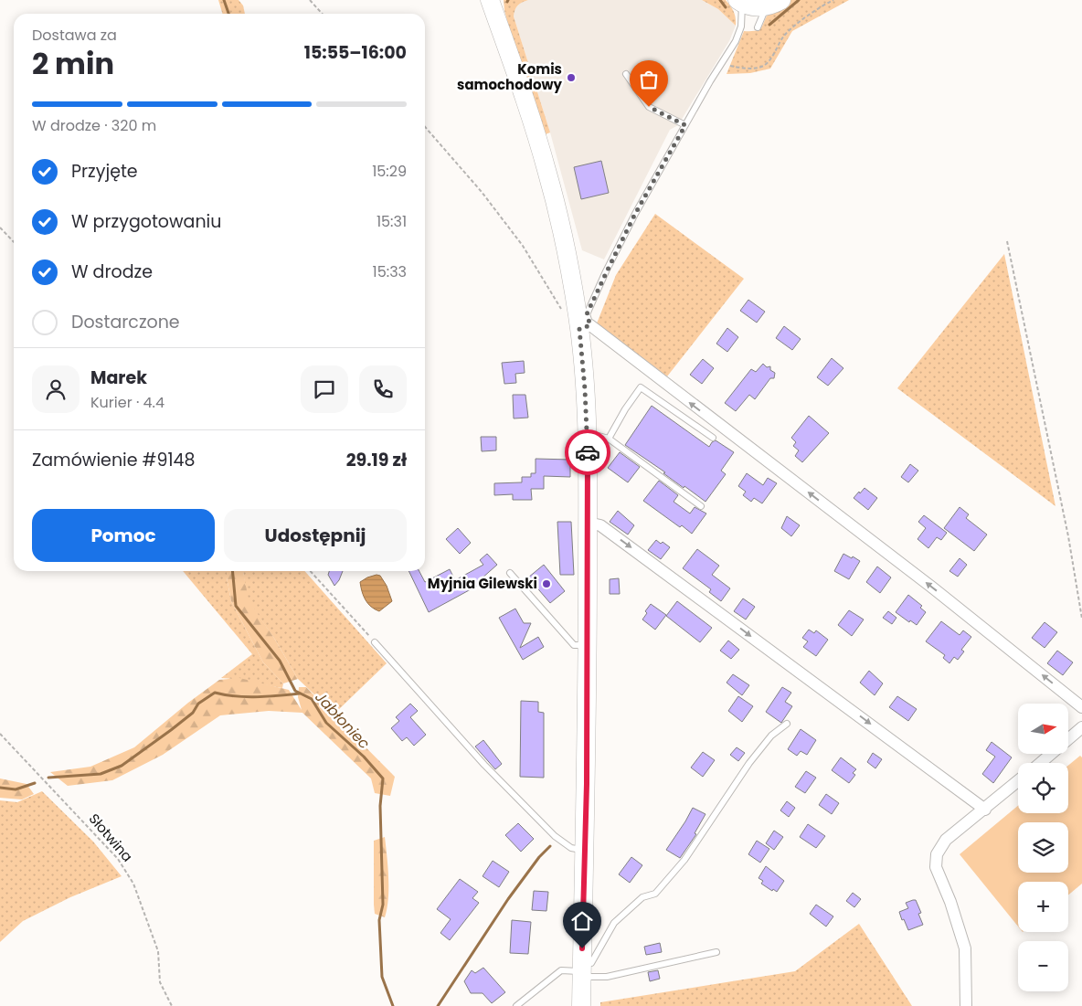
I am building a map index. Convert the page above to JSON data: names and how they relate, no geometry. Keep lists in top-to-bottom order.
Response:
{
  "streets": {
    "path": ["Słotwina"]
  },
  "water": ["Jabłoniec"],
  "places": ["Komis samochodowy", "Myjnia Gilewski"],
  "north": "right",
  "page": {
    "heading": ["2 min", "Dostawa za", "15:55–16:00"],
    "panel": [
      "Marek",
      "Kurier · 4.4",
      "Zamówienie #9148",
      "29.19 zł"
    ],
    "bar": "W drodze · 320 m",
    "list": [
      ["Przyjęte", "15:29"],
      ["W przygotowaniu", "15:31"],
      ["W drodze", "15:33"],
      "Dostarczone"
    ],
    "buttons": ["Pomoc", "Udostępnij"],
    "map_buttons": ["+", "−"]
  }
}
